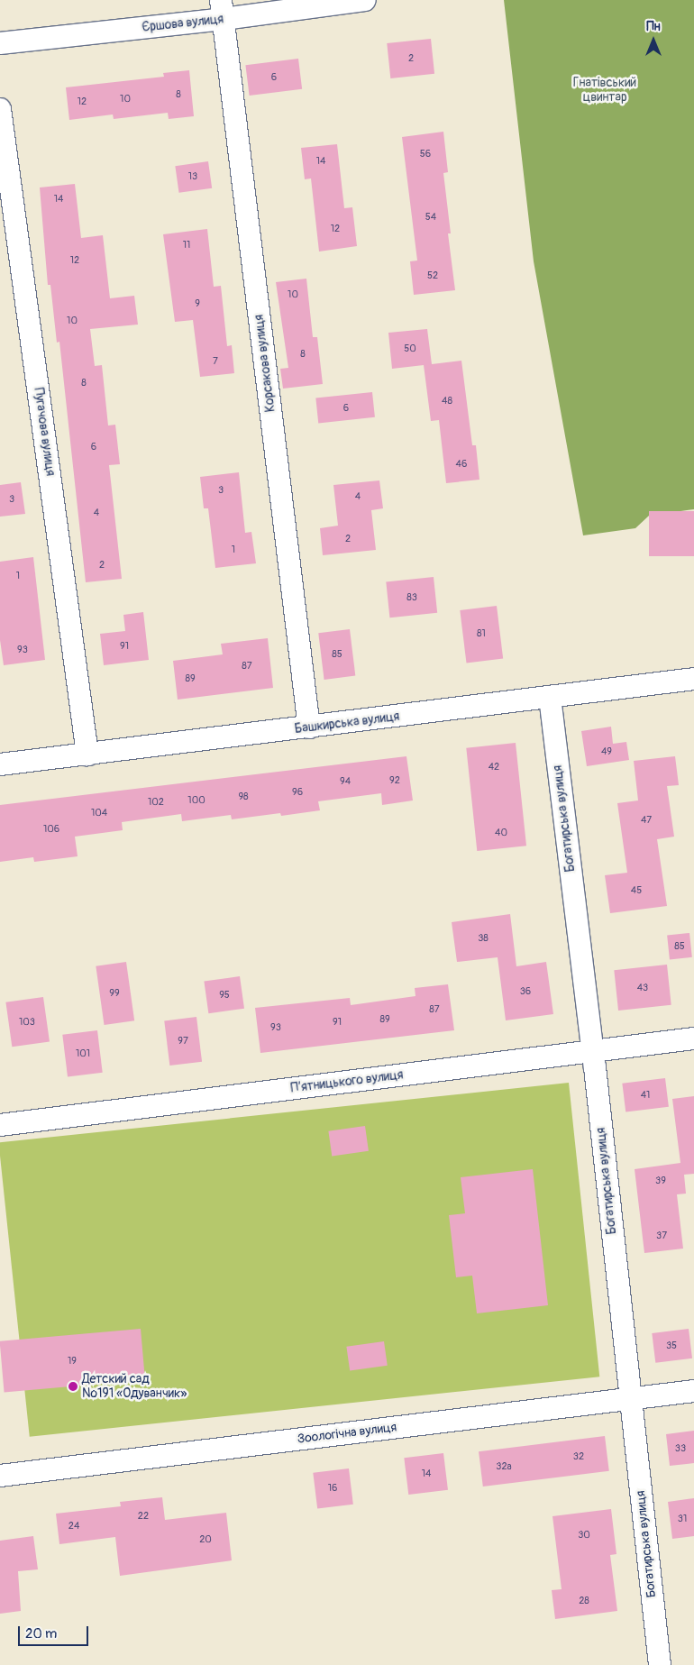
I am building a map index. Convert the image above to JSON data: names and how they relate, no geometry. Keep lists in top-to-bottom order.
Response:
{
  "streets": {
    "street": [
      "Єршова вулиця",
      "Корсакова вулиця",
      "Пугачова вулиця",
      "Башкирська вулиця",
      "Богатирська вулиця",
      "П’ятницького вулиця",
      "Зоологічна вулиця"
    ]
  },
  "crossings": [
    ["Єршова вулиця", "Корсакова вулиця"],
    ["Корсакова вулиця", "Башкирська вулиця"],
    ["Пугачова вулиця", "Башкирська вулиця"],
    ["Башкирська вулиця", "Богатирська вулиця"],
    ["Богатирська вулиця", "П’ятницького вулиця"],
    ["Богатирська вулиця", "Зоологічна вулиця"]
  ],
  "parks": ["Гнатівський цвинтар"],
  "places": ["Детский сад №191 «Одуванчик»"],
  "house_numbers": [
    "2",
    "6",
    "8",
    "10",
    "12",
    "56",
    "14",
    "13",
    "14",
    "54",
    "12",
    "11",
    "12",
    "52",
    "10",
    "9",
    "10",
    "50",
    "8",
    "7",
    "8",
    "48",
    "6",
    "6",
    "46",
    "3",
    "4",
    "3",
    "4",
    "2",
    "1",
    "2",
    "1",
    "83",
    "81",
    "91",
    "93",
    "85",
    "87",
    "89",
    "49",
    "42",
    "92",
    "94",
    "96",
    "98",
    "100",
    "102",
    "104",
    "47",
    "106",
    "40",
    "45",
    "38",
    "85",
    "43",
    "36",
    "99",
    "95",
    "87",
    "89",
    "103",
    "91",
    "93",
    "97",
    "101",
    "41",
    "39",
    "37",
    "35",
    "19",
    "33",
    "32",
    "32а",
    "14",
    "16",
    "22",
    "31",
    "24",
    "30",
    "20",
    "28"
  ],
  "scale_bar": "20 m",
  "north": "top"
}
